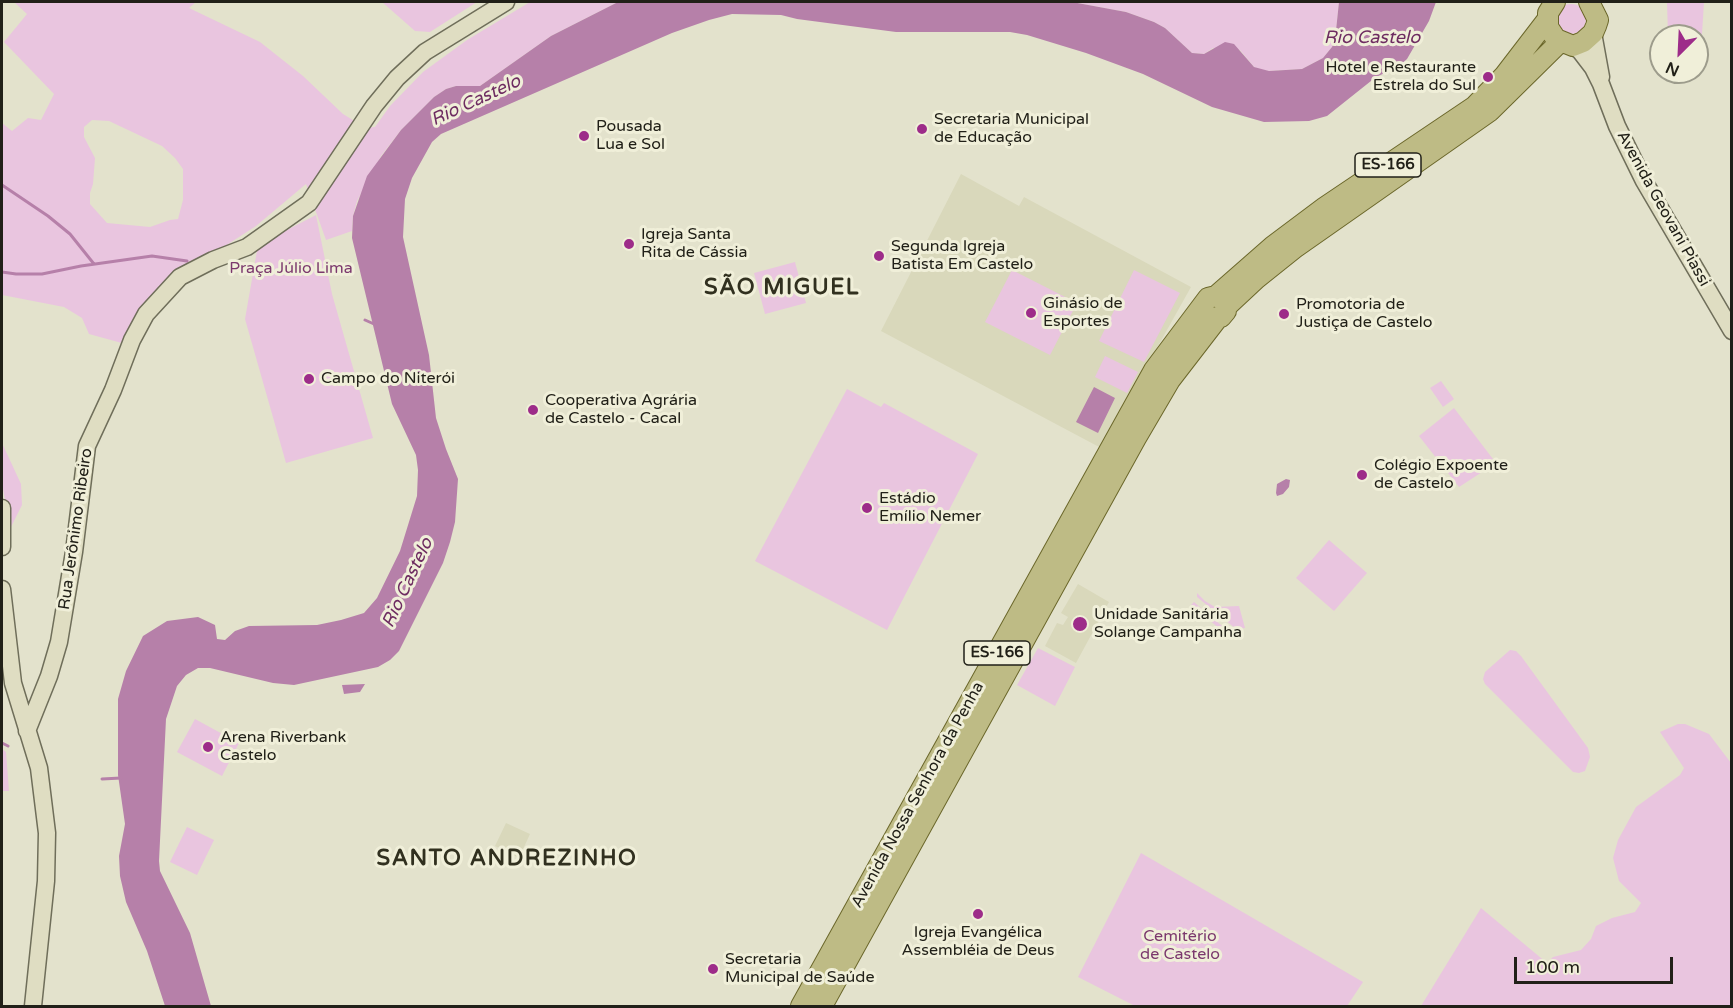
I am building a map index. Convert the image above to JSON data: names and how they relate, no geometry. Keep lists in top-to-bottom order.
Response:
{
  "streets": {
    "main road": [
      "ES-166",
      "Avenida Geovani Piassi",
      "Rua Jerônimo Ribeiro",
      "Avenida Nossa Senhora da Penha"
    ]
  },
  "crossings": [
    ["ES-166", "Avenida Geovani Piassi"],
    ["ES-166", "Avenida Nossa Senhora da Penha"],
    ["Avenida Geovani Piassi", "Avenida Nossa Senhora da Penha"]
  ],
  "districts": ["SÃO MIGUEL", "SANTO ANDREZINHO"],
  "water": ["Rio Castelo"],
  "parks": ["Praça Júlio Lima", "Cemitério de Castelo"],
  "places": [
    "Hotel e Restaurante Estrela do Sul",
    "Secretaria Municipal de Educação",
    "Pousada Lua e Sol",
    "Igreja Santa Rita de Cássia",
    "Segunda Igreja Batista Em Castelo",
    "Ginásio de Esportes",
    "Promotoria de Justiça de Castelo",
    "Campo do Niterói",
    "Cooperativa Agrária de Castelo - Cacal",
    "Colégio Expoente de Castelo",
    "Estádio Emílio Nemer",
    "Unidade Sanitária Solange Campanha",
    "Arena Riverbank Castelo",
    "Igreja Evangélica Assembléia de Deus",
    "Secretaria Municipal de Saúde"
  ],
  "scale_bar": "100 m",
  "north": "bottom left"
}
